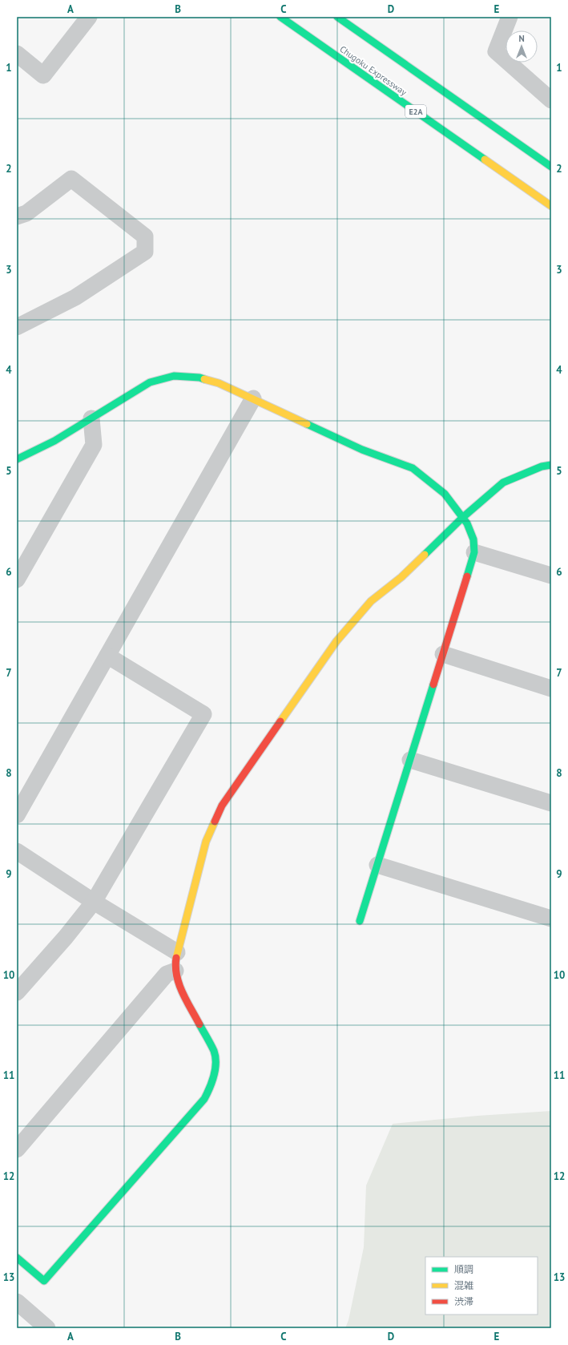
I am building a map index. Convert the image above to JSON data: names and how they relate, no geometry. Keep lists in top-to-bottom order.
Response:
{
  "streets": {
    "main road": ["Chugoku Expressway", "E2A"]
  },
  "legend": ["順調", "混雑", "渋滞"],
  "north": "top",
  "grid": {
    "columns": [
      "A",
      "B",
      "C",
      "D",
      "E"
    ],
    "rows": [
      "1",
      "2",
      "3",
      "4",
      "5",
      "6",
      "7",
      "8",
      "9",
      "10",
      "11",
      "12",
      "13"
    ]
  }
}
